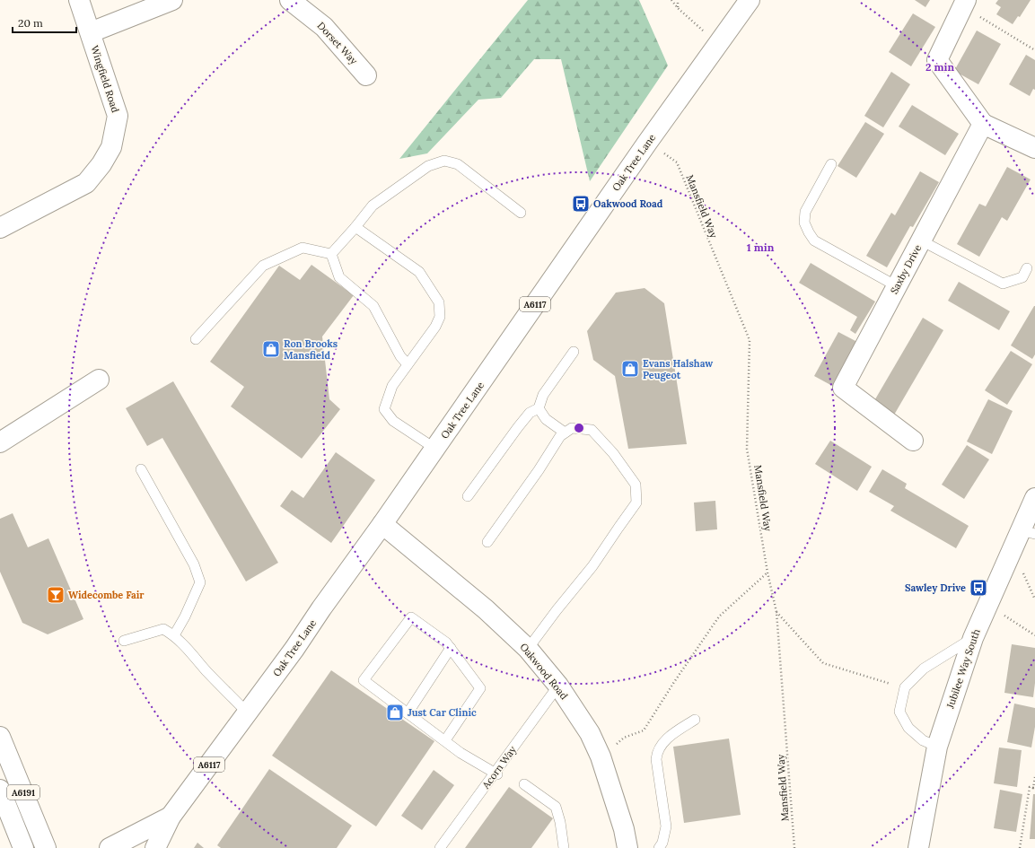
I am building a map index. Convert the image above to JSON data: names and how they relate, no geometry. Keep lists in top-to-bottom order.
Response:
{
  "streets": {
    "street": [
      "Dorset Way",
      "Wingfield Road",
      "Oak Tree Lane",
      "Saxby Drive",
      "A6117",
      "Jubilee Way South",
      "Oakwood Road",
      "A6191"
    ],
    "lane": ["Acorn Way"],
    "path": ["Mansfield Way"]
  },
  "crossings": [
    ["Oak Tree Lane", "Oakwood Road"],
    ["Oakwood Road", "Acorn Way"]
  ],
  "places": {
    "bus stop": ["Oakwood Road", "Sawley Drive"],
    "shop": ["Ron Brooks Mansfield", "Evans Halshaw Peugeot", "Just Car Clinic"],
    "bar": ["Widecombe Fair"]
  },
  "scale_bar": "20 m",
  "rings": ["2 min", "1 min"]
}
